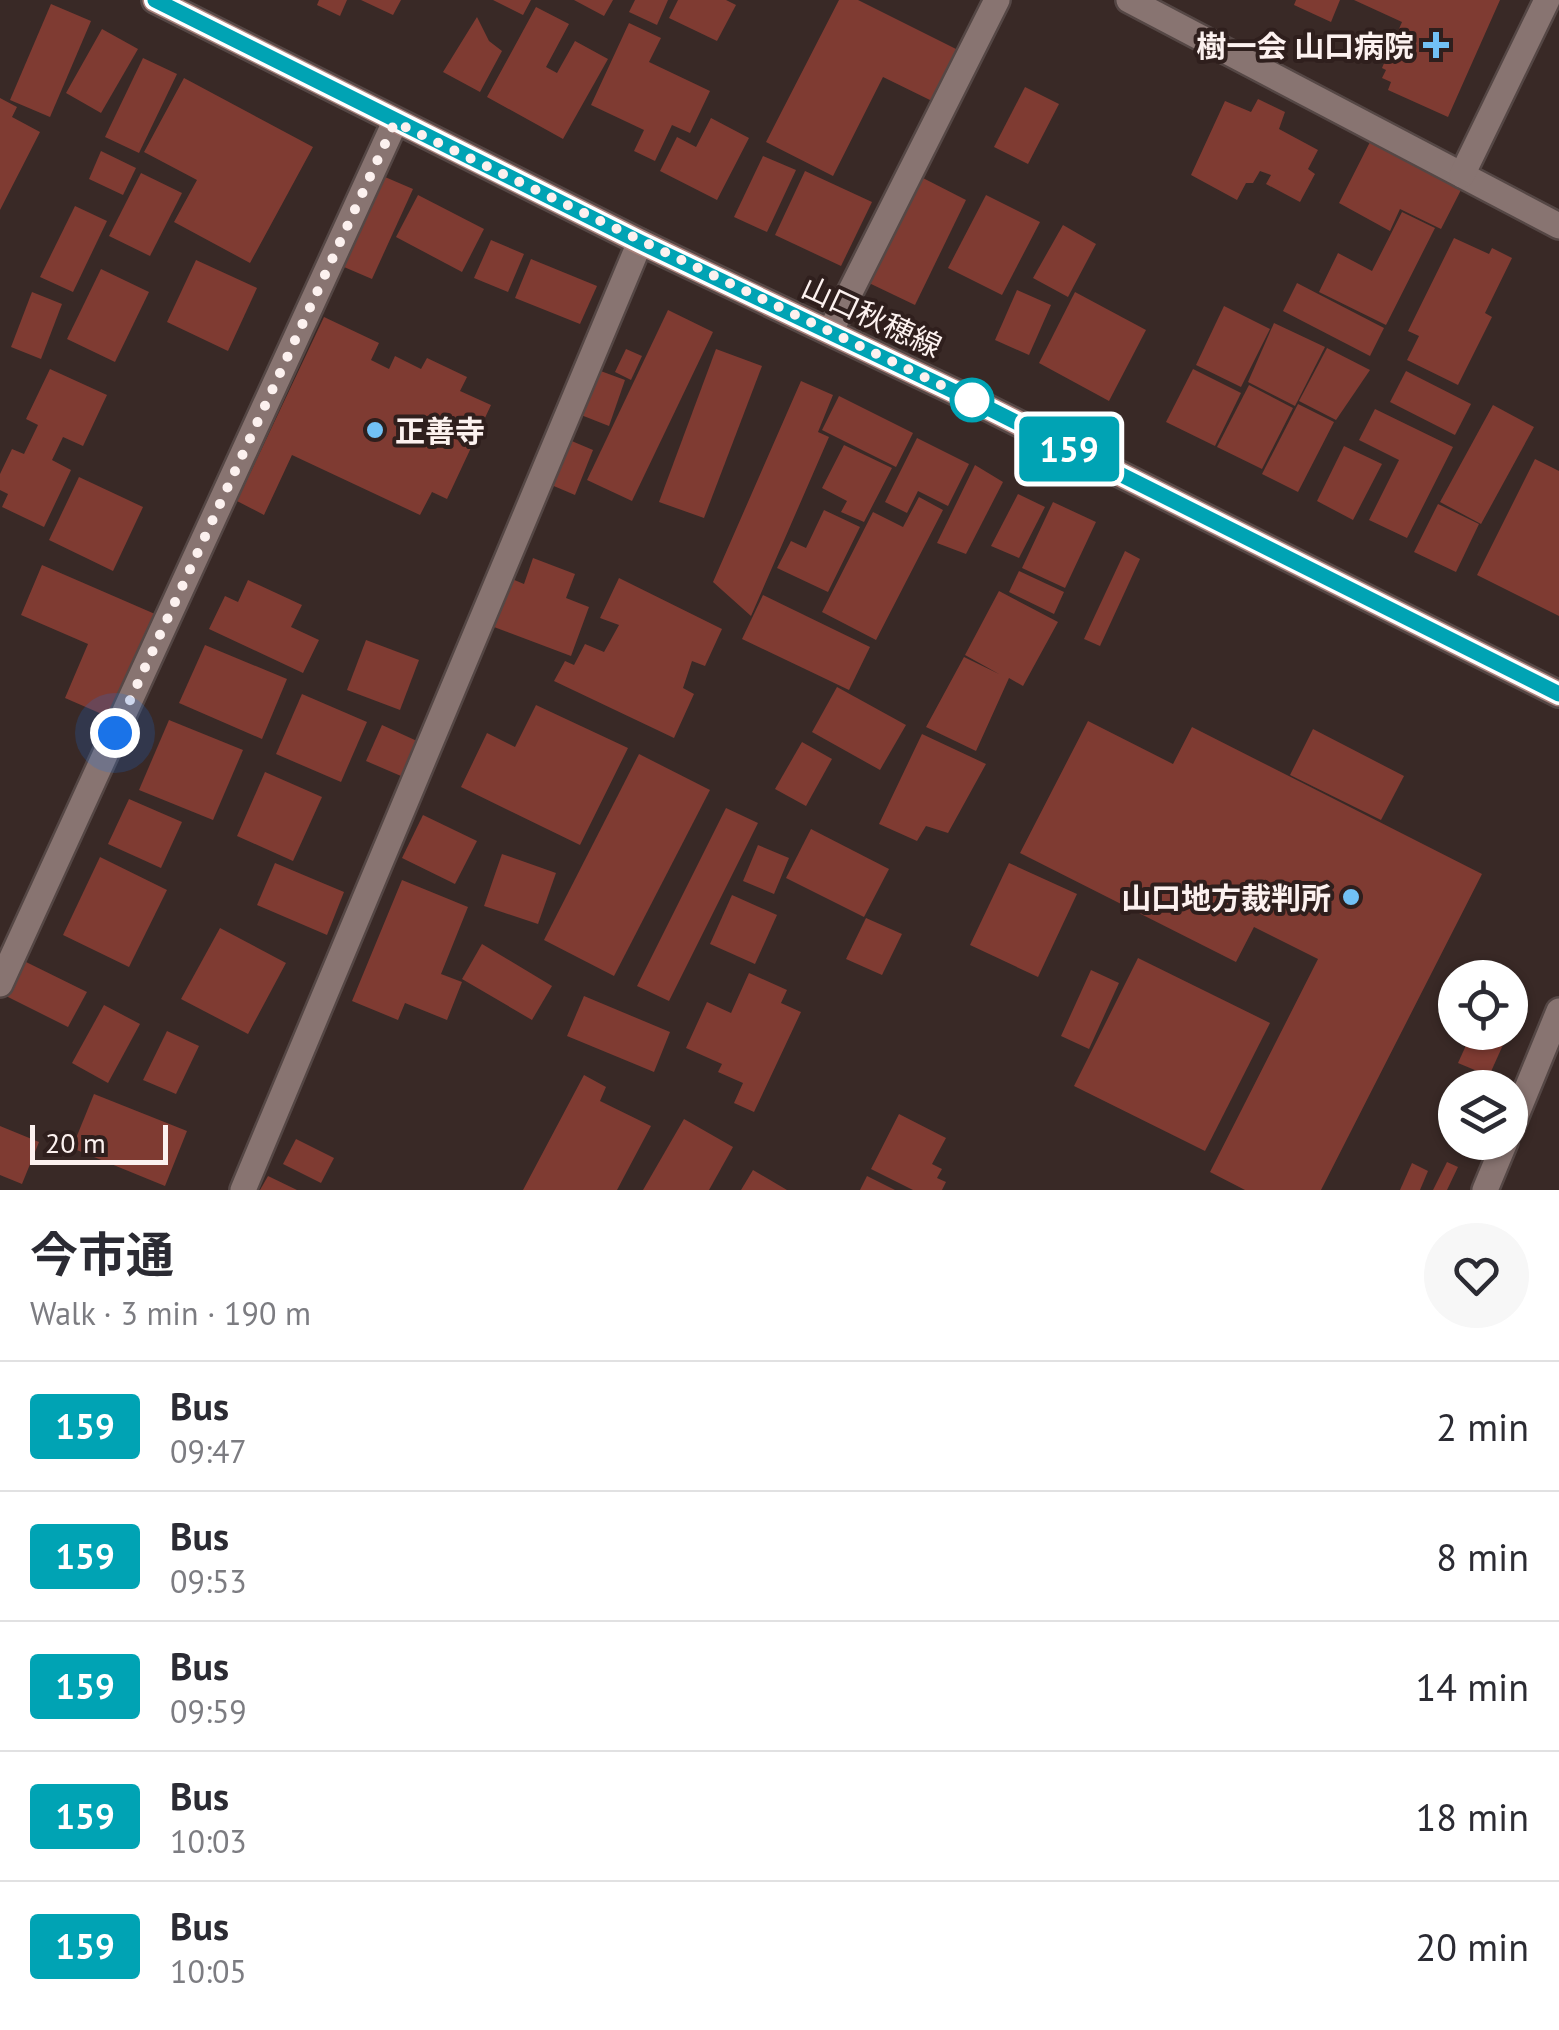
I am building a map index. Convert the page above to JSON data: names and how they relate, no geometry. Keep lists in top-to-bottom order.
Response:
{
  "streets": {
    "main road": ["山口秋穂線"]
  },
  "places": {
    "health": ["樹一会 山口病院"],
    "other": ["正善寺", "山口地方裁判所"]
  },
  "lines": ["bus line 159"],
  "scale_bar": "20 m",
  "page": {
    "on_map": "159",
    "scale": "20 m",
    "heading": ["今市通", "Walk · 3 min · 190 m"],
    "list": [
      {
        "mark": "159",
        "name": "Bus",
        "note": "09:47",
        "value": "2 min"
      },
      {
        "mark": "159",
        "name": "Bus",
        "note": "09:53",
        "value": "8 min"
      },
      {
        "mark": "159",
        "name": "Bus",
        "note": "09:59",
        "value": "14 min"
      },
      {
        "mark": "159",
        "name": "Bus",
        "note": "10:03",
        "value": "18 min"
      },
      {
        "mark": "159",
        "name": "Bus",
        "note": "10:05",
        "value": "20 min"
      }
    ]
  }
}
